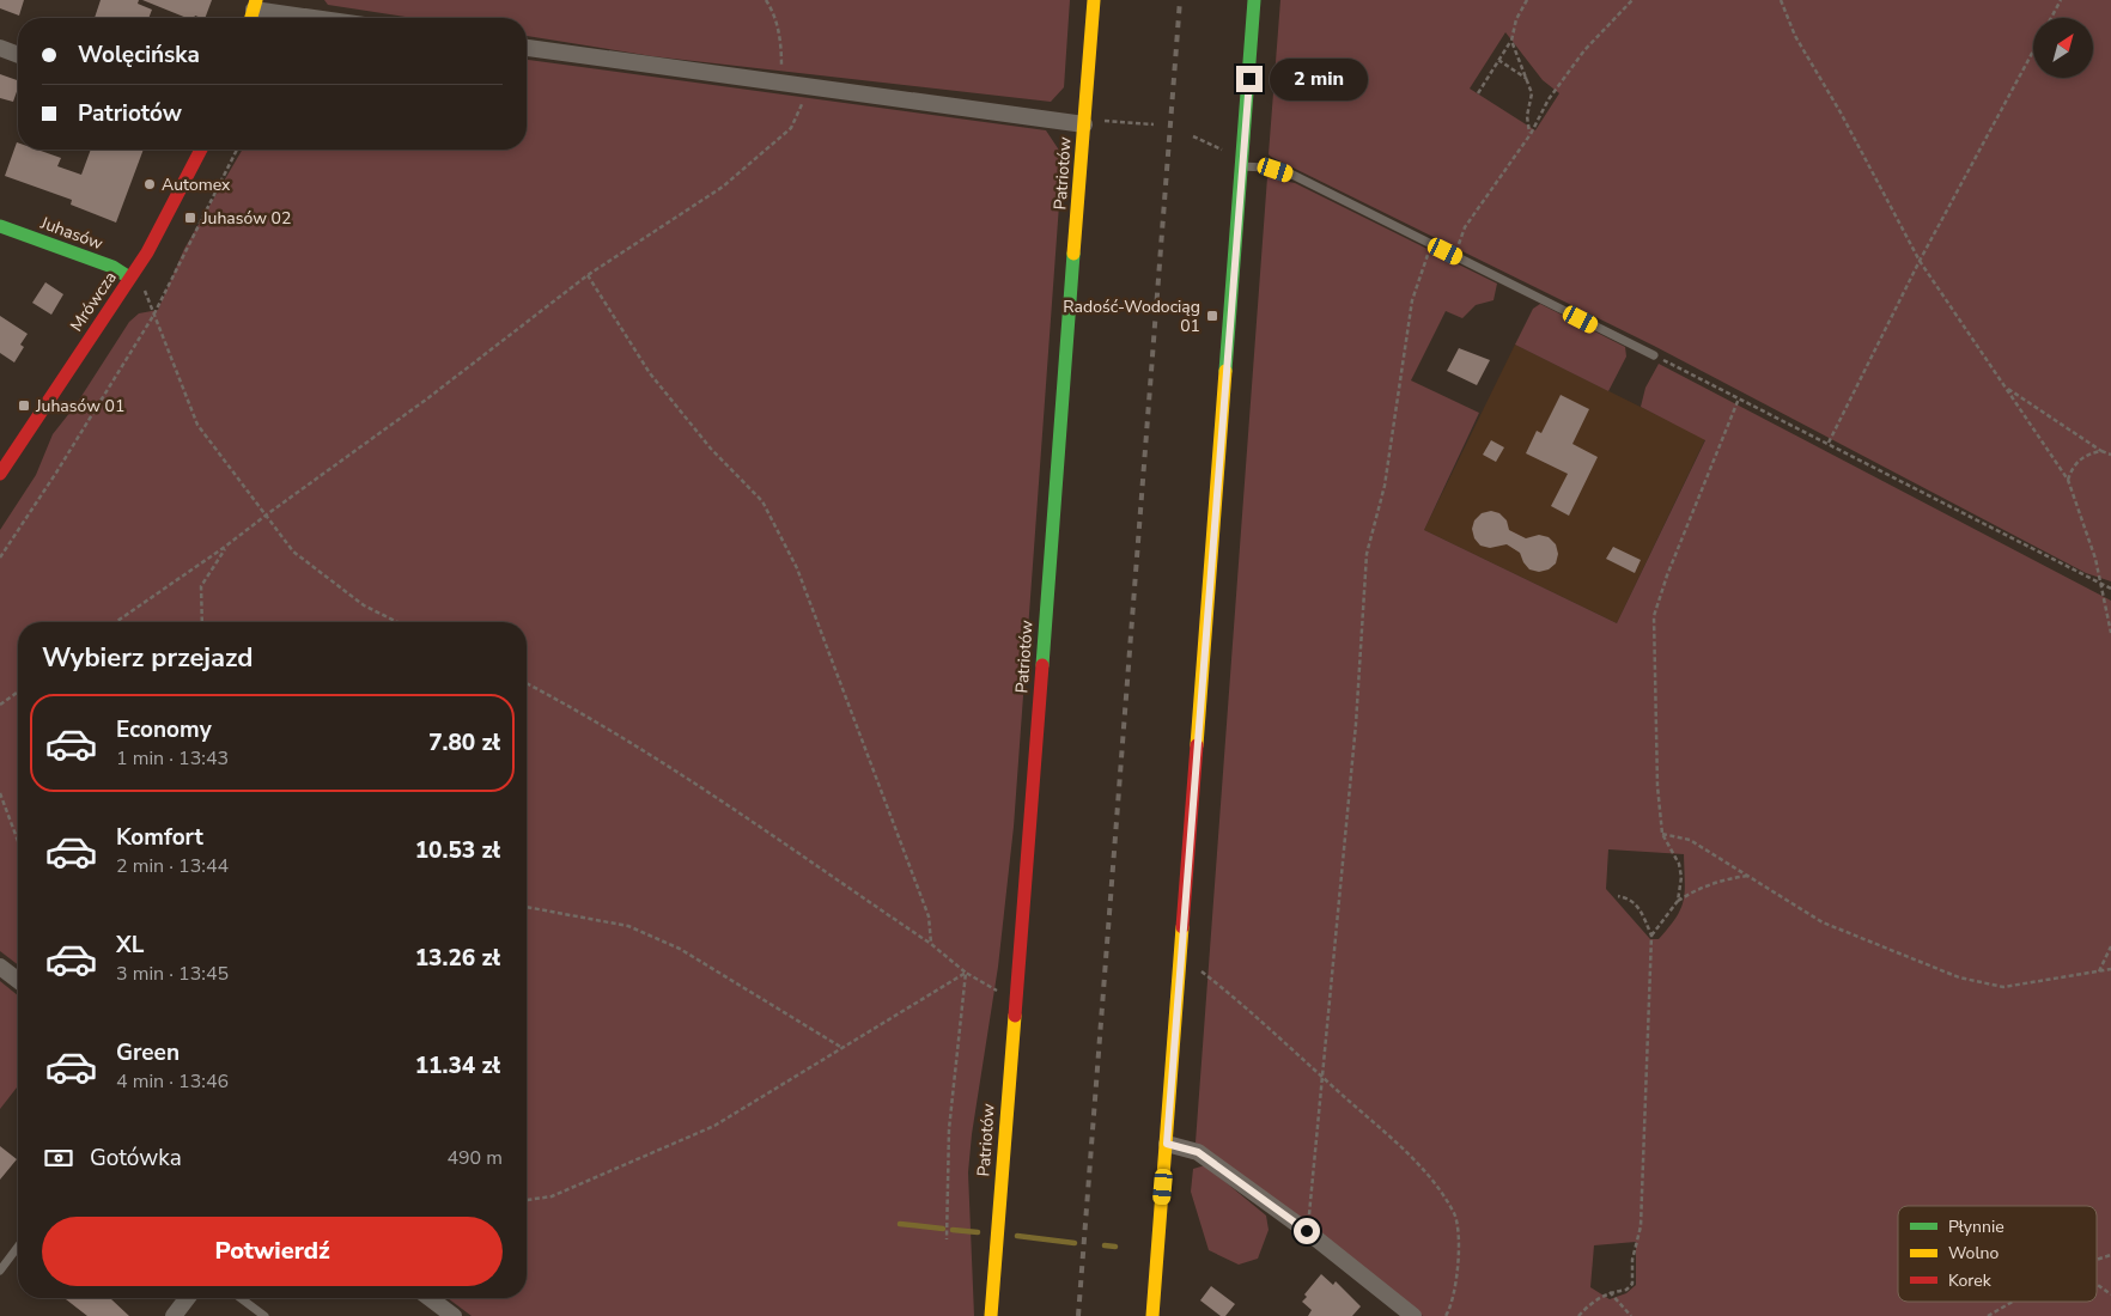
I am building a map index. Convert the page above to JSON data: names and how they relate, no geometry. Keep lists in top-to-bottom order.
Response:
{
  "streets": {
    "main road": ["Patriotów", "Juhasów", "Mrówcza"]
  },
  "crossings": [
    ["Juhasów", "Mrówcza"]
  ],
  "places": {
    "other": ["Automex"],
    "transit": ["Juhasów 02", "Radość-Wodociąg 01", "Juhasów 01"]
  },
  "legend": ["Płynnie", "Wolno", "Korek"],
  "north": "top right",
  "page": {
    "banner": ["Wolęcińska", "Patriotów"],
    "bubble": "2 min",
    "heading": "Wybierz przejazd",
    "list": [
      {
        "name": "Economy",
        "note": "1 min · 13:43",
        "value": "7.80 zł"
      },
      {
        "name": "Komfort",
        "note": "2 min · 13:44",
        "value": "10.53 zł"
      },
      {
        "name": "XL",
        "note": "3 min · 13:45",
        "value": "13.26 zł"
      },
      {
        "name": "Green",
        "note": "4 min · 13:46",
        "value": "11.34 zł"
      }
    ],
    "pay": ["Gotówka", "490 m"],
    "buttons": "Potwierdź"
  }
}
